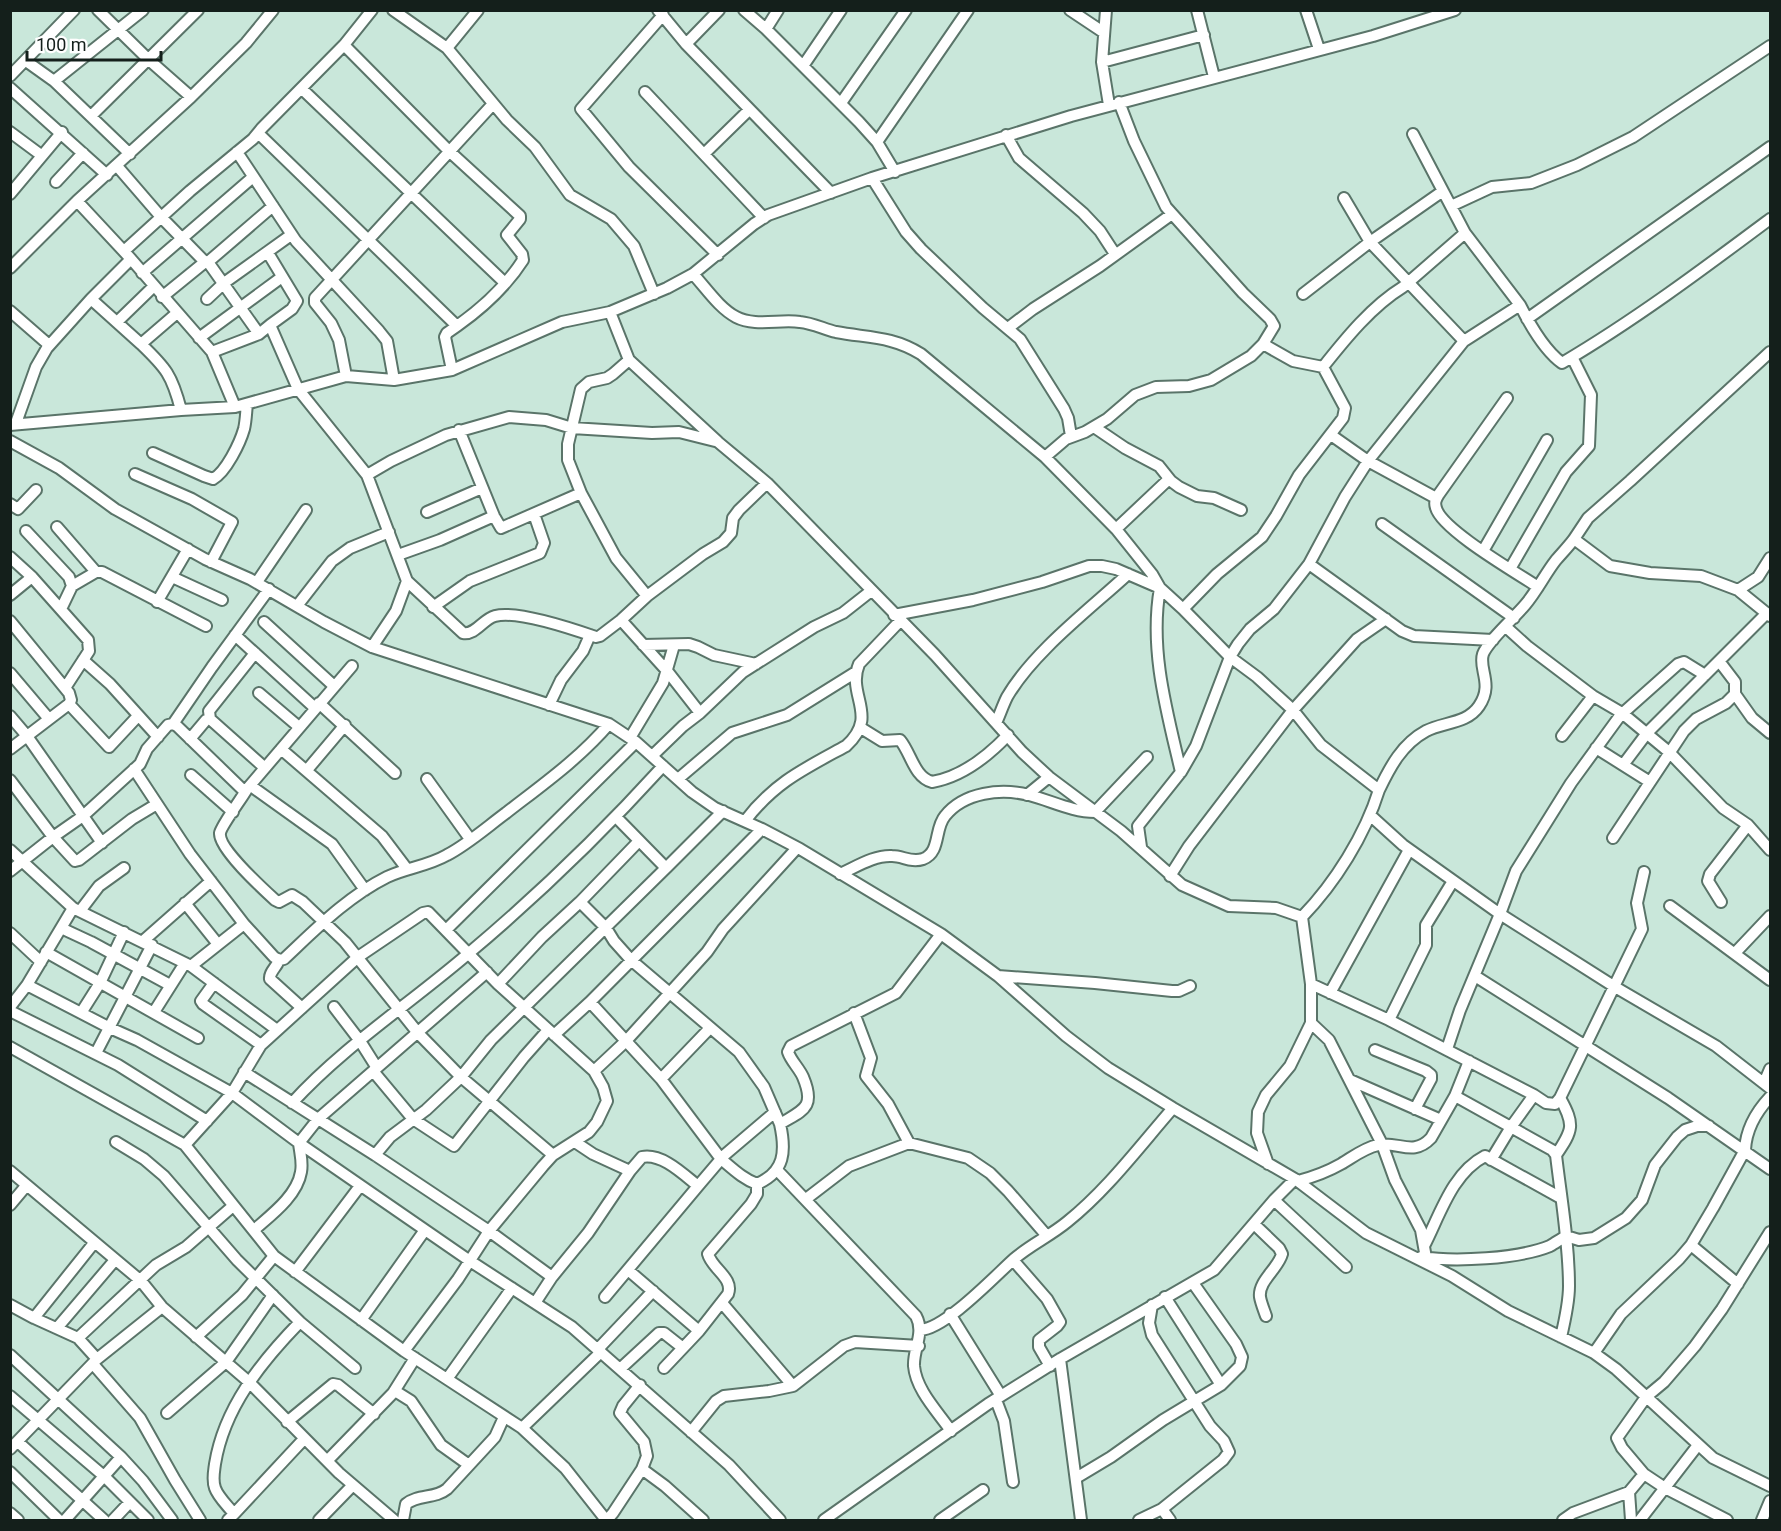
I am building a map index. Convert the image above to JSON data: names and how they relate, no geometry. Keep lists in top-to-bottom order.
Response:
{
  "scale_bar": "100 m"
}
